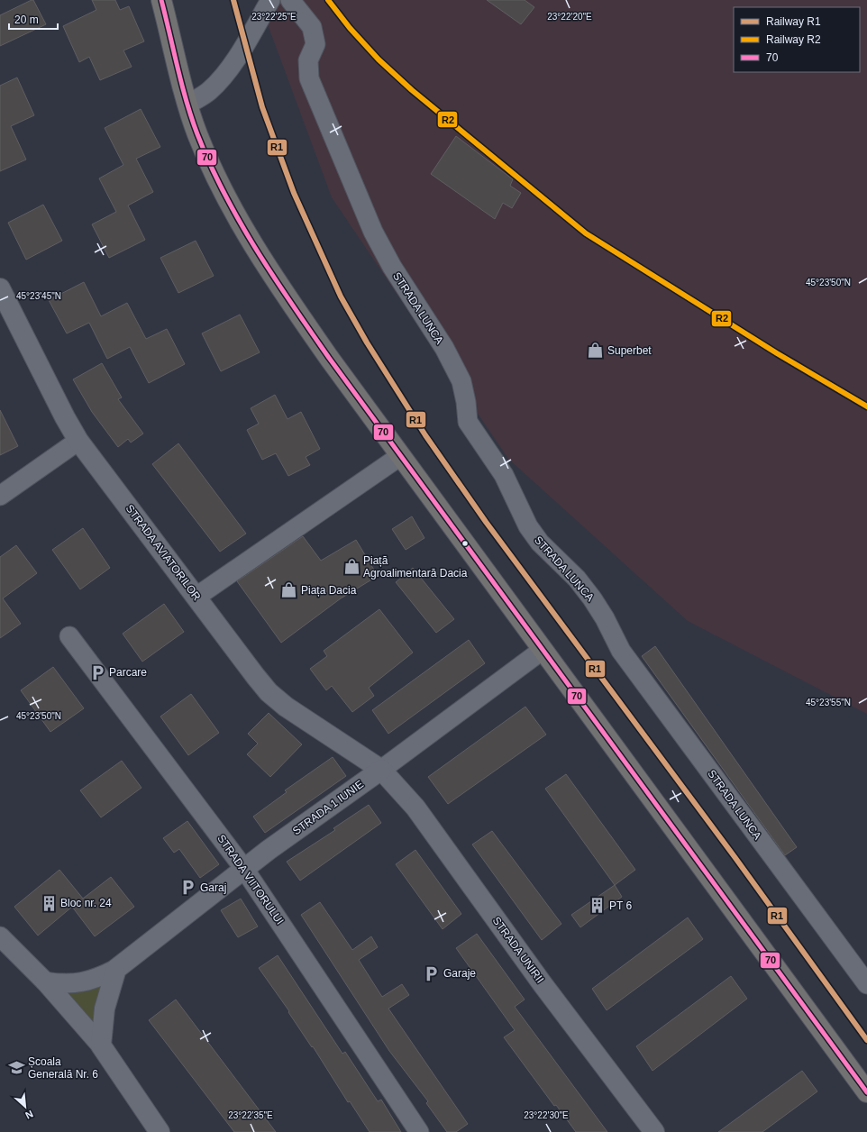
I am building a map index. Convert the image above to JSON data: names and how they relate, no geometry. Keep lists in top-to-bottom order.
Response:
{
  "streets": {
    "street": [
      "STRADA LUNCA",
      "STRADA AVIATORILOR",
      "STRADA 1 IUNIE",
      "STRADA VIITORULUI",
      "STRADA UNIRII"
    ]
  },
  "crossings": [
    ["STRADA AVIATORILOR", "STRADA 1 IUNIE"],
    ["STRADA AVIATORILOR", "STRADA UNIRII"],
    ["STRADA 1 IUNIE", "STRADA VIITORULUI"],
    ["STRADA 1 IUNIE", "STRADA UNIRII"]
  ],
  "places": {
    "shop": ["Superbet", "Piață Agroalimentară Dacia", "Piața Dacia"],
    "parking": ["Parcare", "Garaj", "Garaje"],
    "building": ["Bloc nr. 24", "PT 6"],
    "school or university": ["Școala Generală Nr. 6"]
  },
  "lines": ["rail line R1", "rail line R2", "transit line 70"],
  "legend": ["Railway R1", "Railway R2", "70"],
  "scale_bar": "20 m",
  "north": "bottom right",
  "coordinates": [
    "23°22'25\"E",
    "23°22'20\"E",
    "45°23'50\"N",
    "45°23'45\"N",
    "45°23'55\"N",
    "23°22'35\"E",
    "23°22'30\"E"
  ]
}
